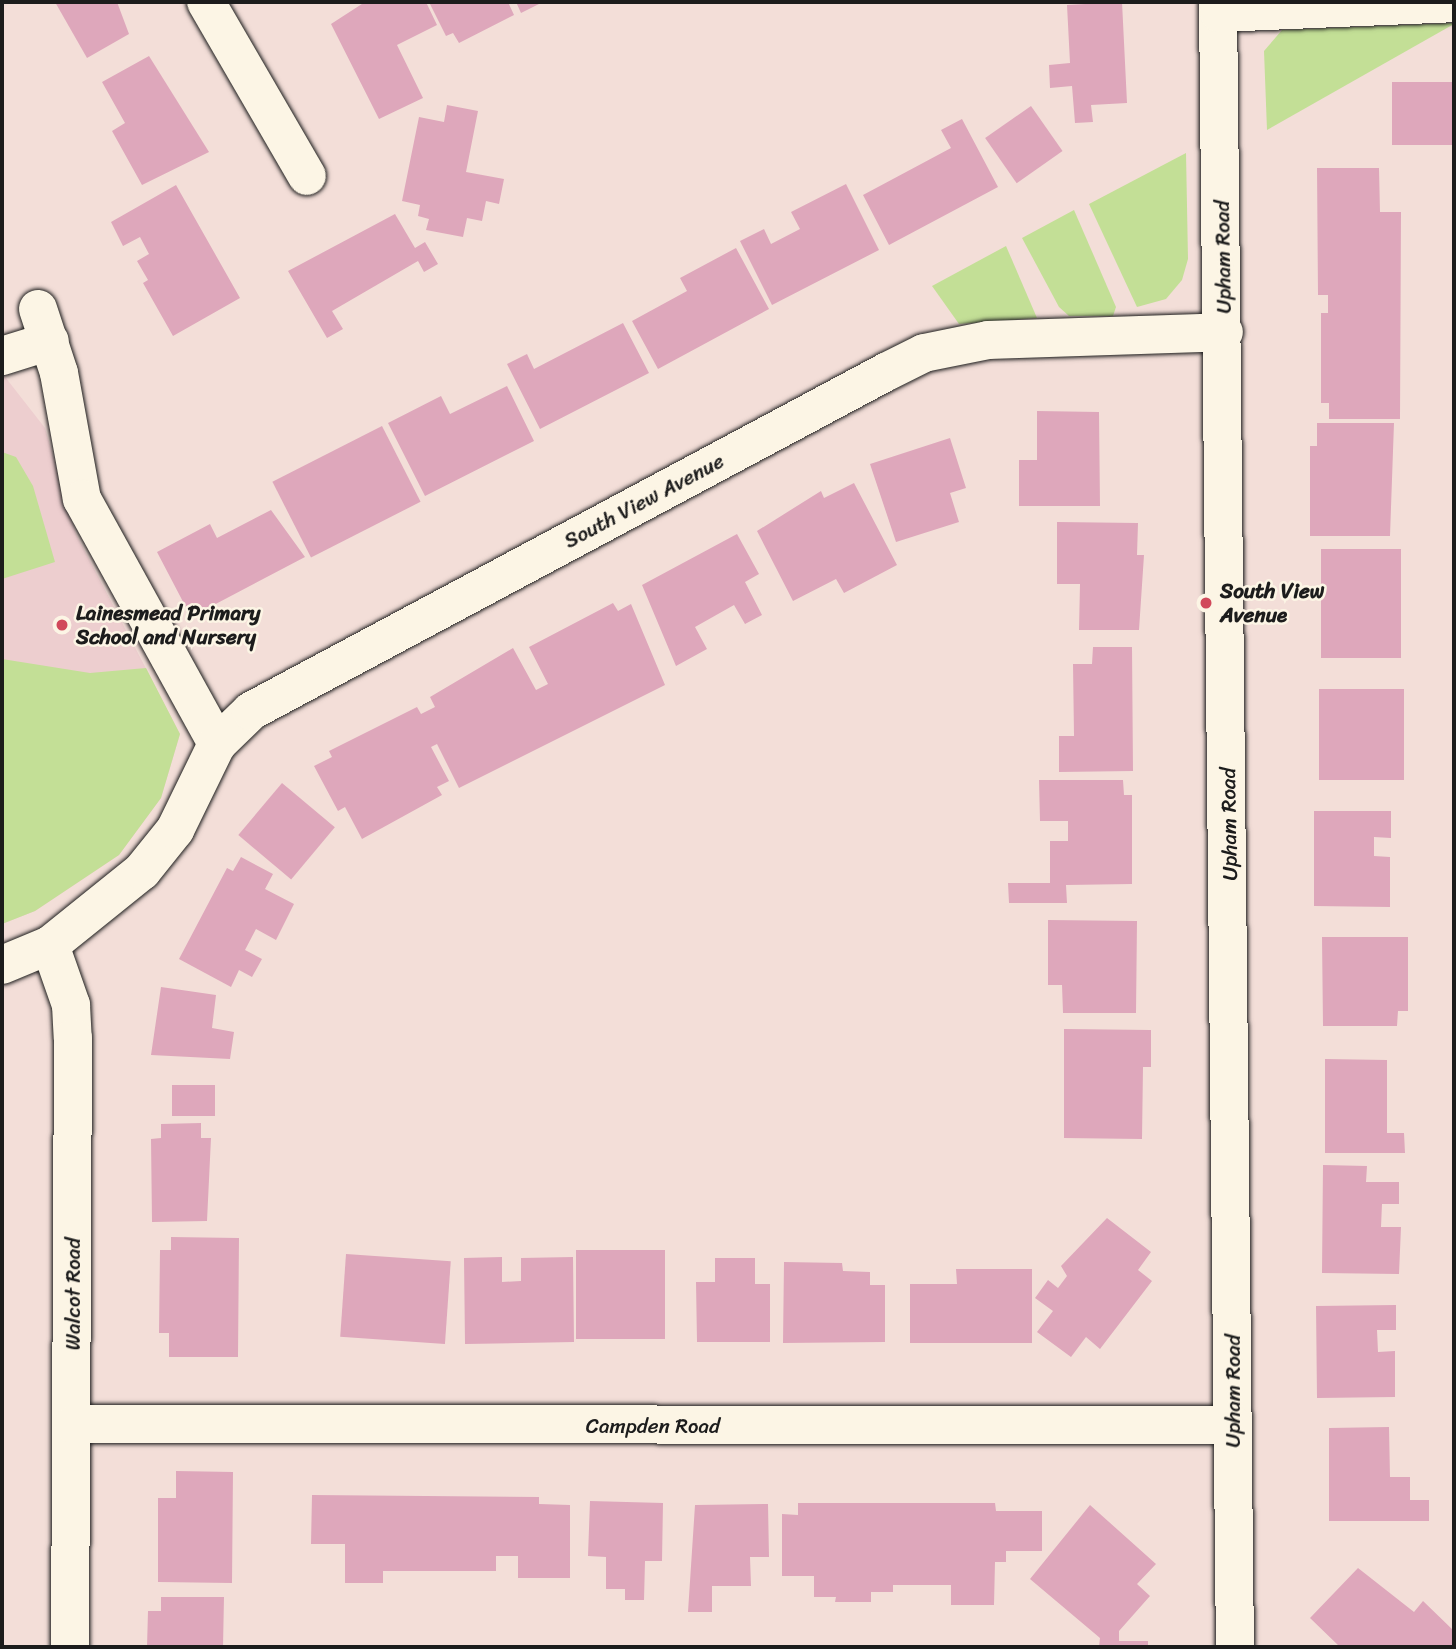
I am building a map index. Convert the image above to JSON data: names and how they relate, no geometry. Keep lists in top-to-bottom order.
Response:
{
  "streets": {
    "street": [
      "Upham Road",
      "South View Avenue",
      "Walcot Road",
      "Campden Road"
    ]
  },
  "crossings": [
    ["Upham Road", "South View Avenue"],
    ["Upham Road", "Campden Road"],
    ["South View Avenue", "Walcot Road"],
    ["Walcot Road", "Campden Road"]
  ],
  "places": ["South View Avenue", "Lainesmead Primary School and Nursery"]
}
